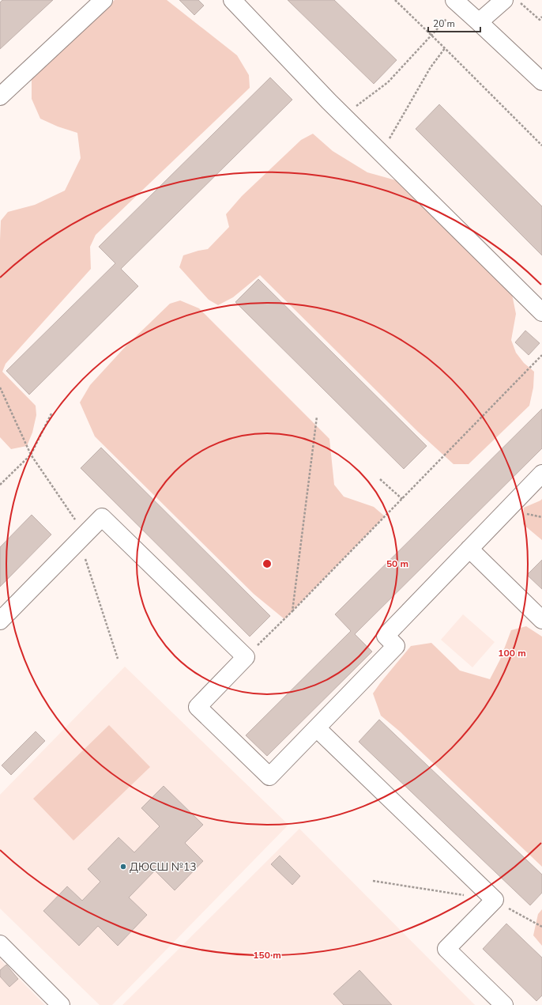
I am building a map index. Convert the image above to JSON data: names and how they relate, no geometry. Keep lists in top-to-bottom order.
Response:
{
  "places": ["ДЮСШ №13"],
  "scale_bar": "20 m",
  "rings": ["50 m", "100 m", "150 m"]
}
